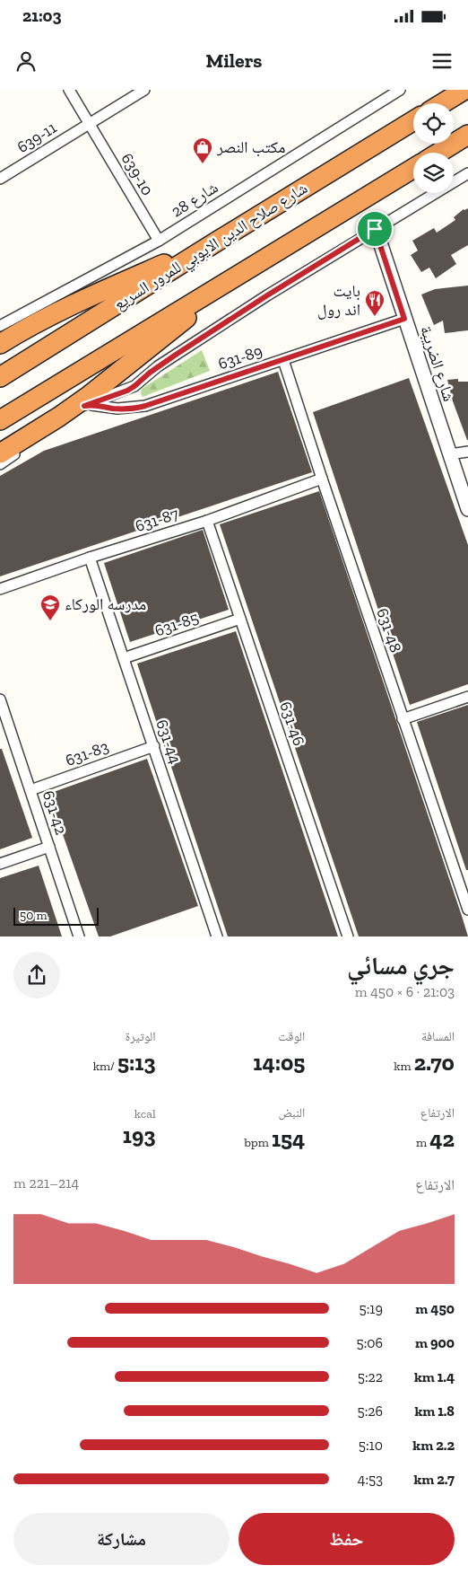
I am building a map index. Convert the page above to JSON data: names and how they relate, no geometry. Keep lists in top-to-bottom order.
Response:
{
  "streets": {
    "highway": ["شارع صلاح الدين الايوبي للمرور السريع"],
    "street": [
      "639-11",
      "639-10",
      "شارع 28",
      "631-89",
      "شارع الضريبة",
      "631-87",
      "631-85",
      "631-48",
      "631-46",
      "631-44",
      "631-83",
      "631-42"
    ]
  },
  "crossings": [
    ["639-11", "639-10"],
    ["639-10", "شارع 28"],
    ["631-89", "شارع الضريبة"],
    ["631-89", "631-48"],
    ["631-87", "631-48"],
    ["631-87", "631-46"],
    ["631-87", "631-44"],
    ["631-85", "631-46"],
    ["631-85", "631-44"],
    ["631-44", "631-83"],
    ["631-83", "631-42"]
  ],
  "places": {
    "shop": ["مكتب النصر"],
    "restaurant": ["بايت اند رول"],
    "school or university": ["مدرسه الوركاء"]
  },
  "scale_bar": "50 m",
  "page": {
    "status": "21:03",
    "header": "Milers",
    "scale": "50 m",
    "heading": ["جري مسائي", "21:03 · 6 × 450 m"],
    "stats": [
      ["المسافة", "2.70 km"],
      ["الوقت", "14:05"],
      ["الوتيرة", "5:13 /km"],
      ["الارتفاع", "42 m"],
      ["النبض", "154 bpm"],
      ["kcal", "193"]
    ],
    "chart": ["الارتفاع", "214–221 m"],
    "list": [
      {
        "name": "450 m",
        "note": "5:19"
      },
      {
        "name": "900 m",
        "note": "5:06"
      },
      {
        "name": "1.4 km",
        "note": "5:22"
      },
      {
        "name": "1.8 km",
        "note": "5:26"
      },
      {
        "name": "2.2 km",
        "note": "5:10"
      },
      {
        "name": "2.7 km",
        "note": "4:53"
      }
    ],
    "buttons": ["حفظ", "مشاركة"]
  }
}
